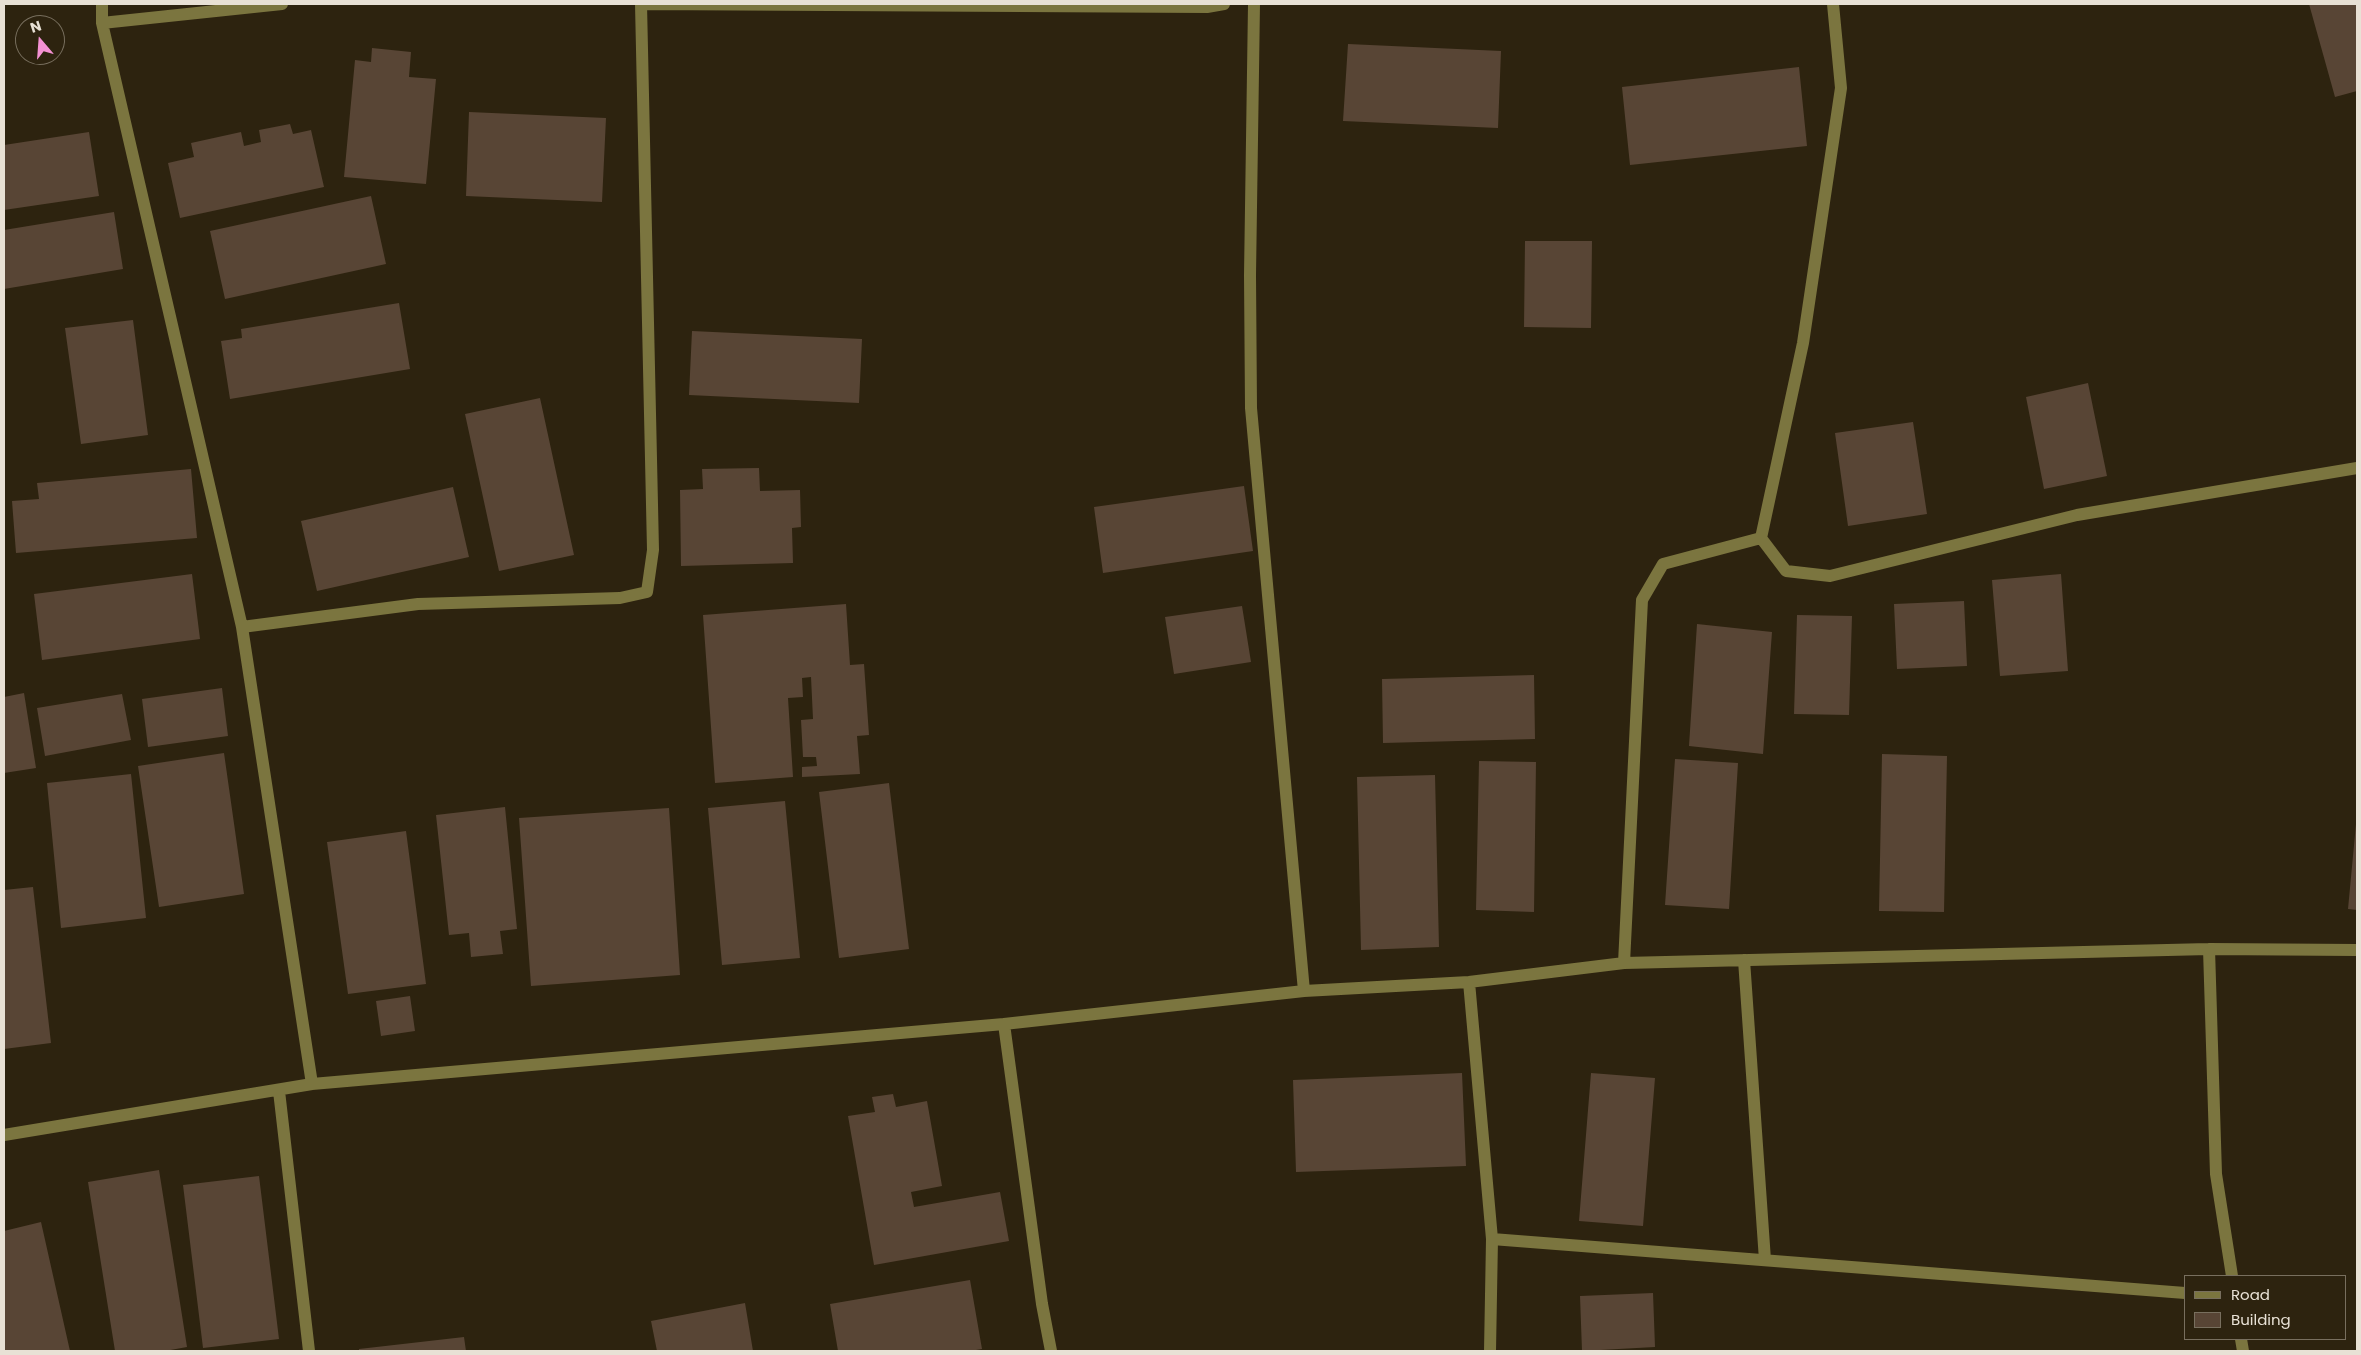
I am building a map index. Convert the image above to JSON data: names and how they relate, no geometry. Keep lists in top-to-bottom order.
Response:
{
  "legend": ["Road", "Building"],
  "north": "top"
}
